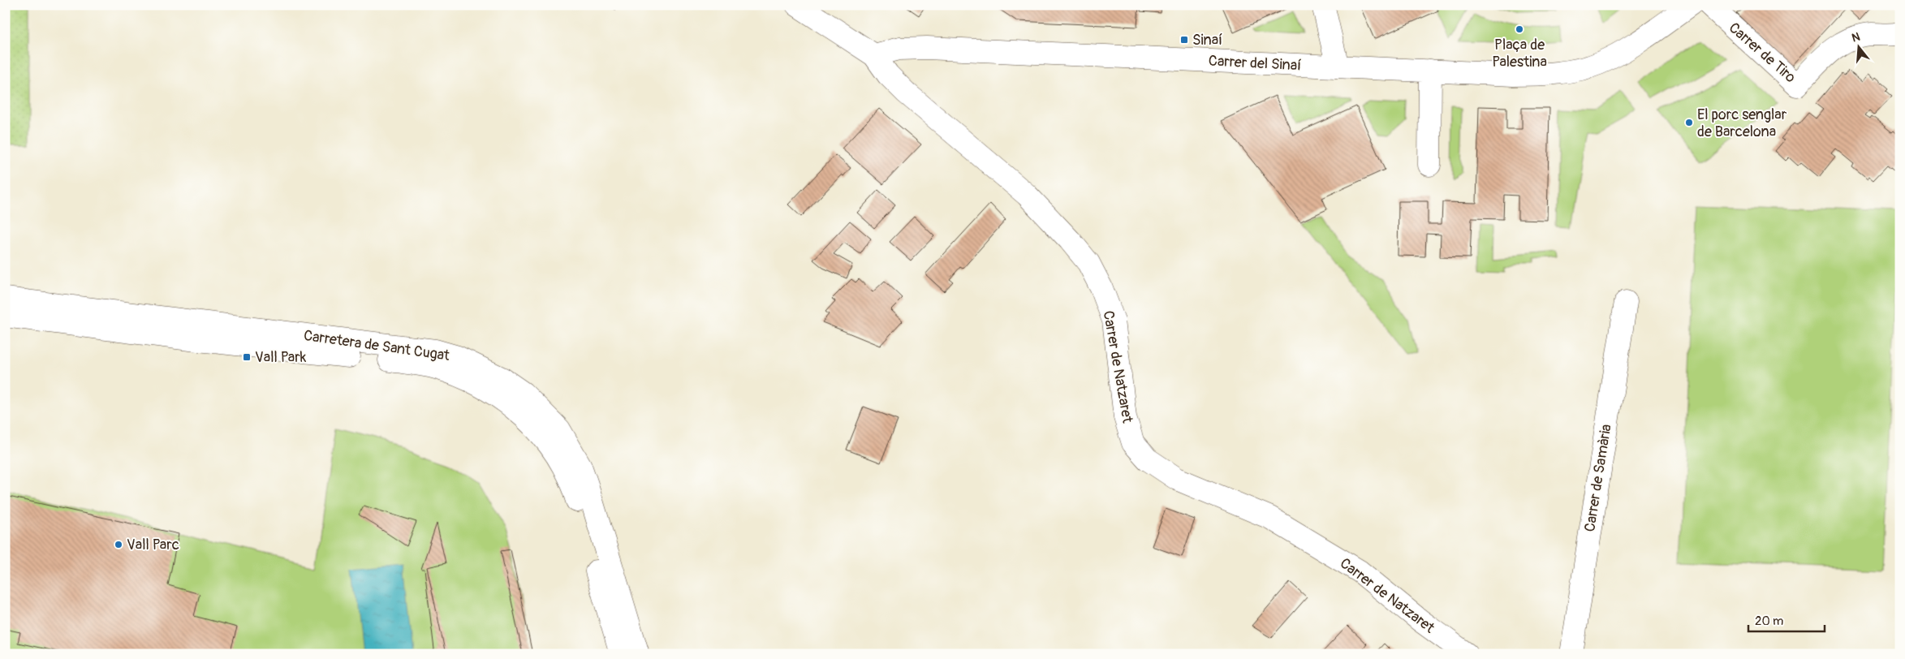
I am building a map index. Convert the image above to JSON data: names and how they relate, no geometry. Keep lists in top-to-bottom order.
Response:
{
  "streets": {
    "street": [
      "Carrer de Tiro",
      "Carrer del Sinaí",
      "Carretera de Sant Cugat",
      "Carrer de Natzaret",
      "Carrer de Samària"
    ]
  },
  "crossings": [
    ["Carrer del Sinaí", "Carrer de Natzaret"]
  ],
  "places": {
    "other": ["Plaça de Palestina", "El porc senglar de Barcelona", "Vall Parc"],
    "transit": ["Sinaí", "Vall Park"]
  },
  "scale_bar": "20 m",
  "north": "top"
}
